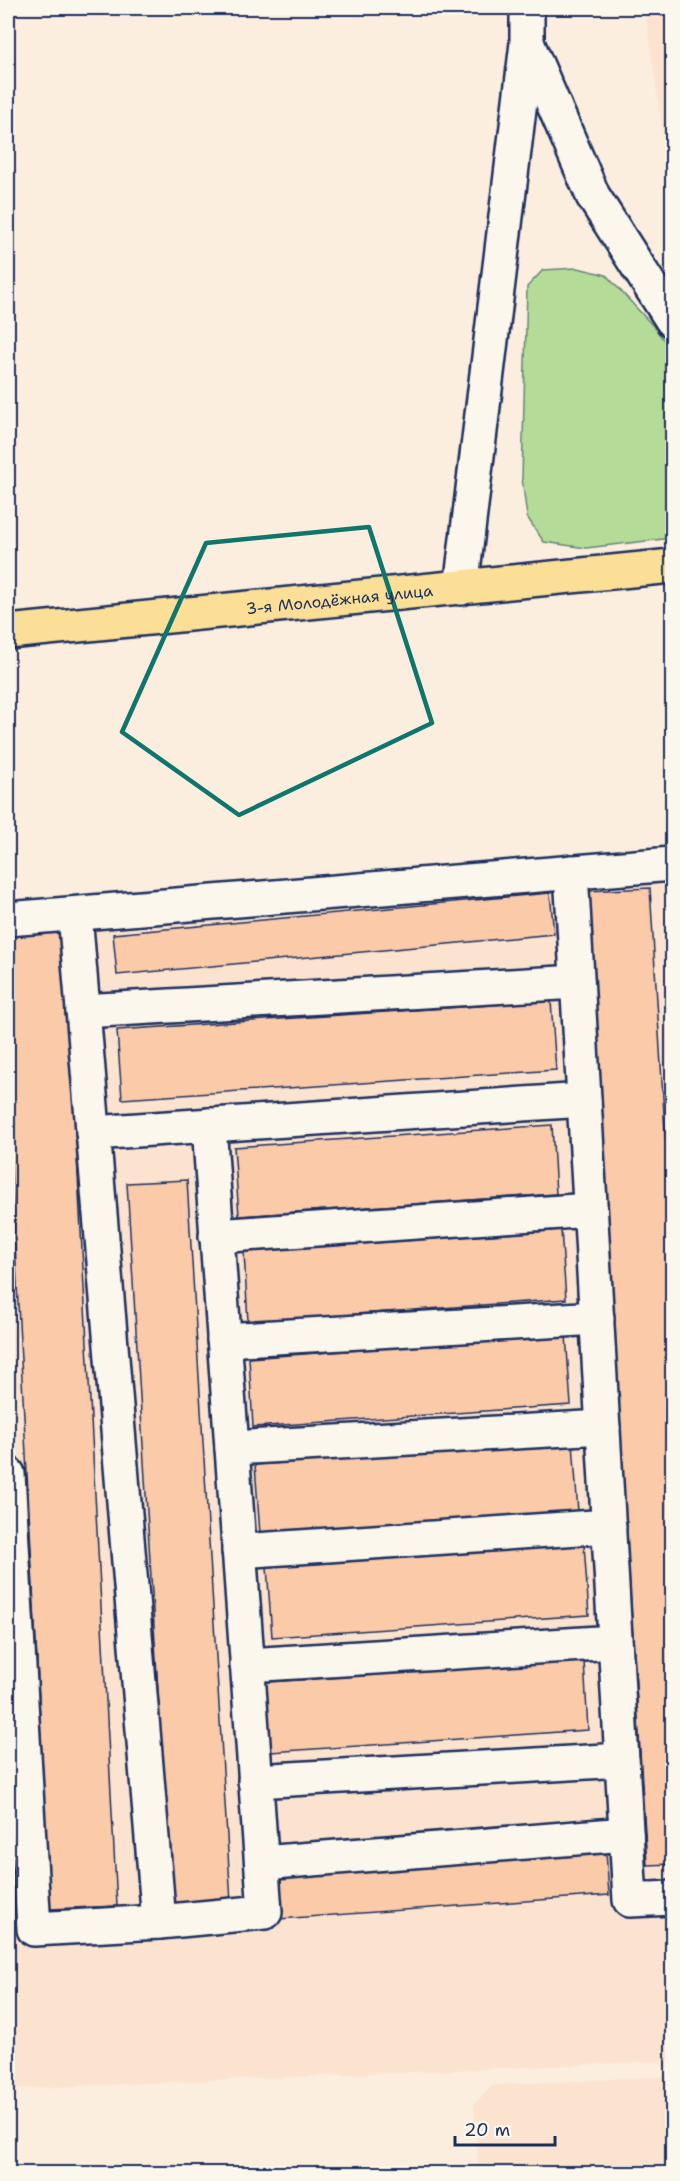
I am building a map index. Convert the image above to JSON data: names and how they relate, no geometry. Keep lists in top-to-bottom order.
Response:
{
  "streets": {
    "main road": ["3-я Молодёжная улица"]
  },
  "scale_bar": "20 m"
}
